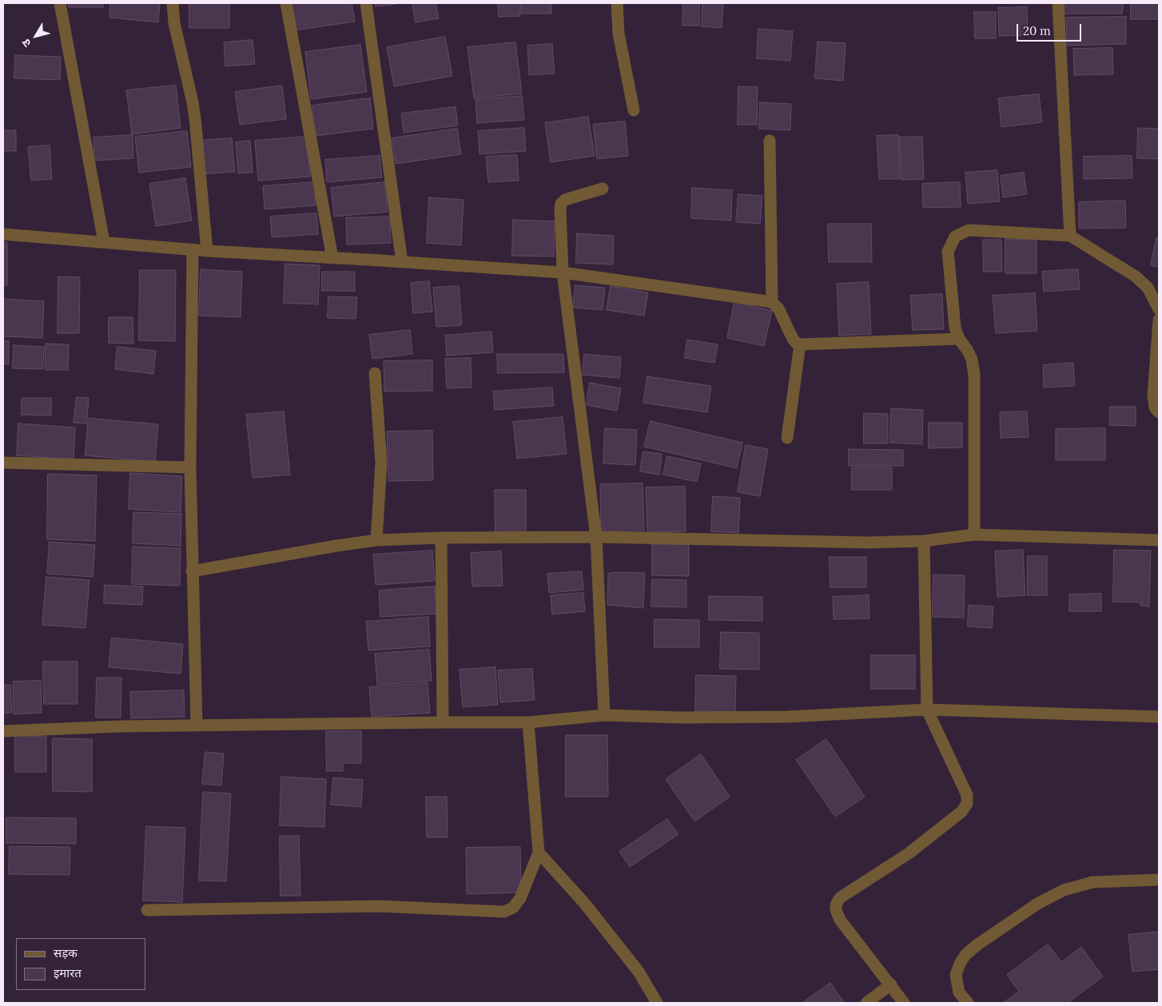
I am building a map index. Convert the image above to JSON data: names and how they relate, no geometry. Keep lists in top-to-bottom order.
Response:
{
  "legend": ["सड़क", "इमारत"],
  "scale_bar": "20 m",
  "north": "bottom left"
}
